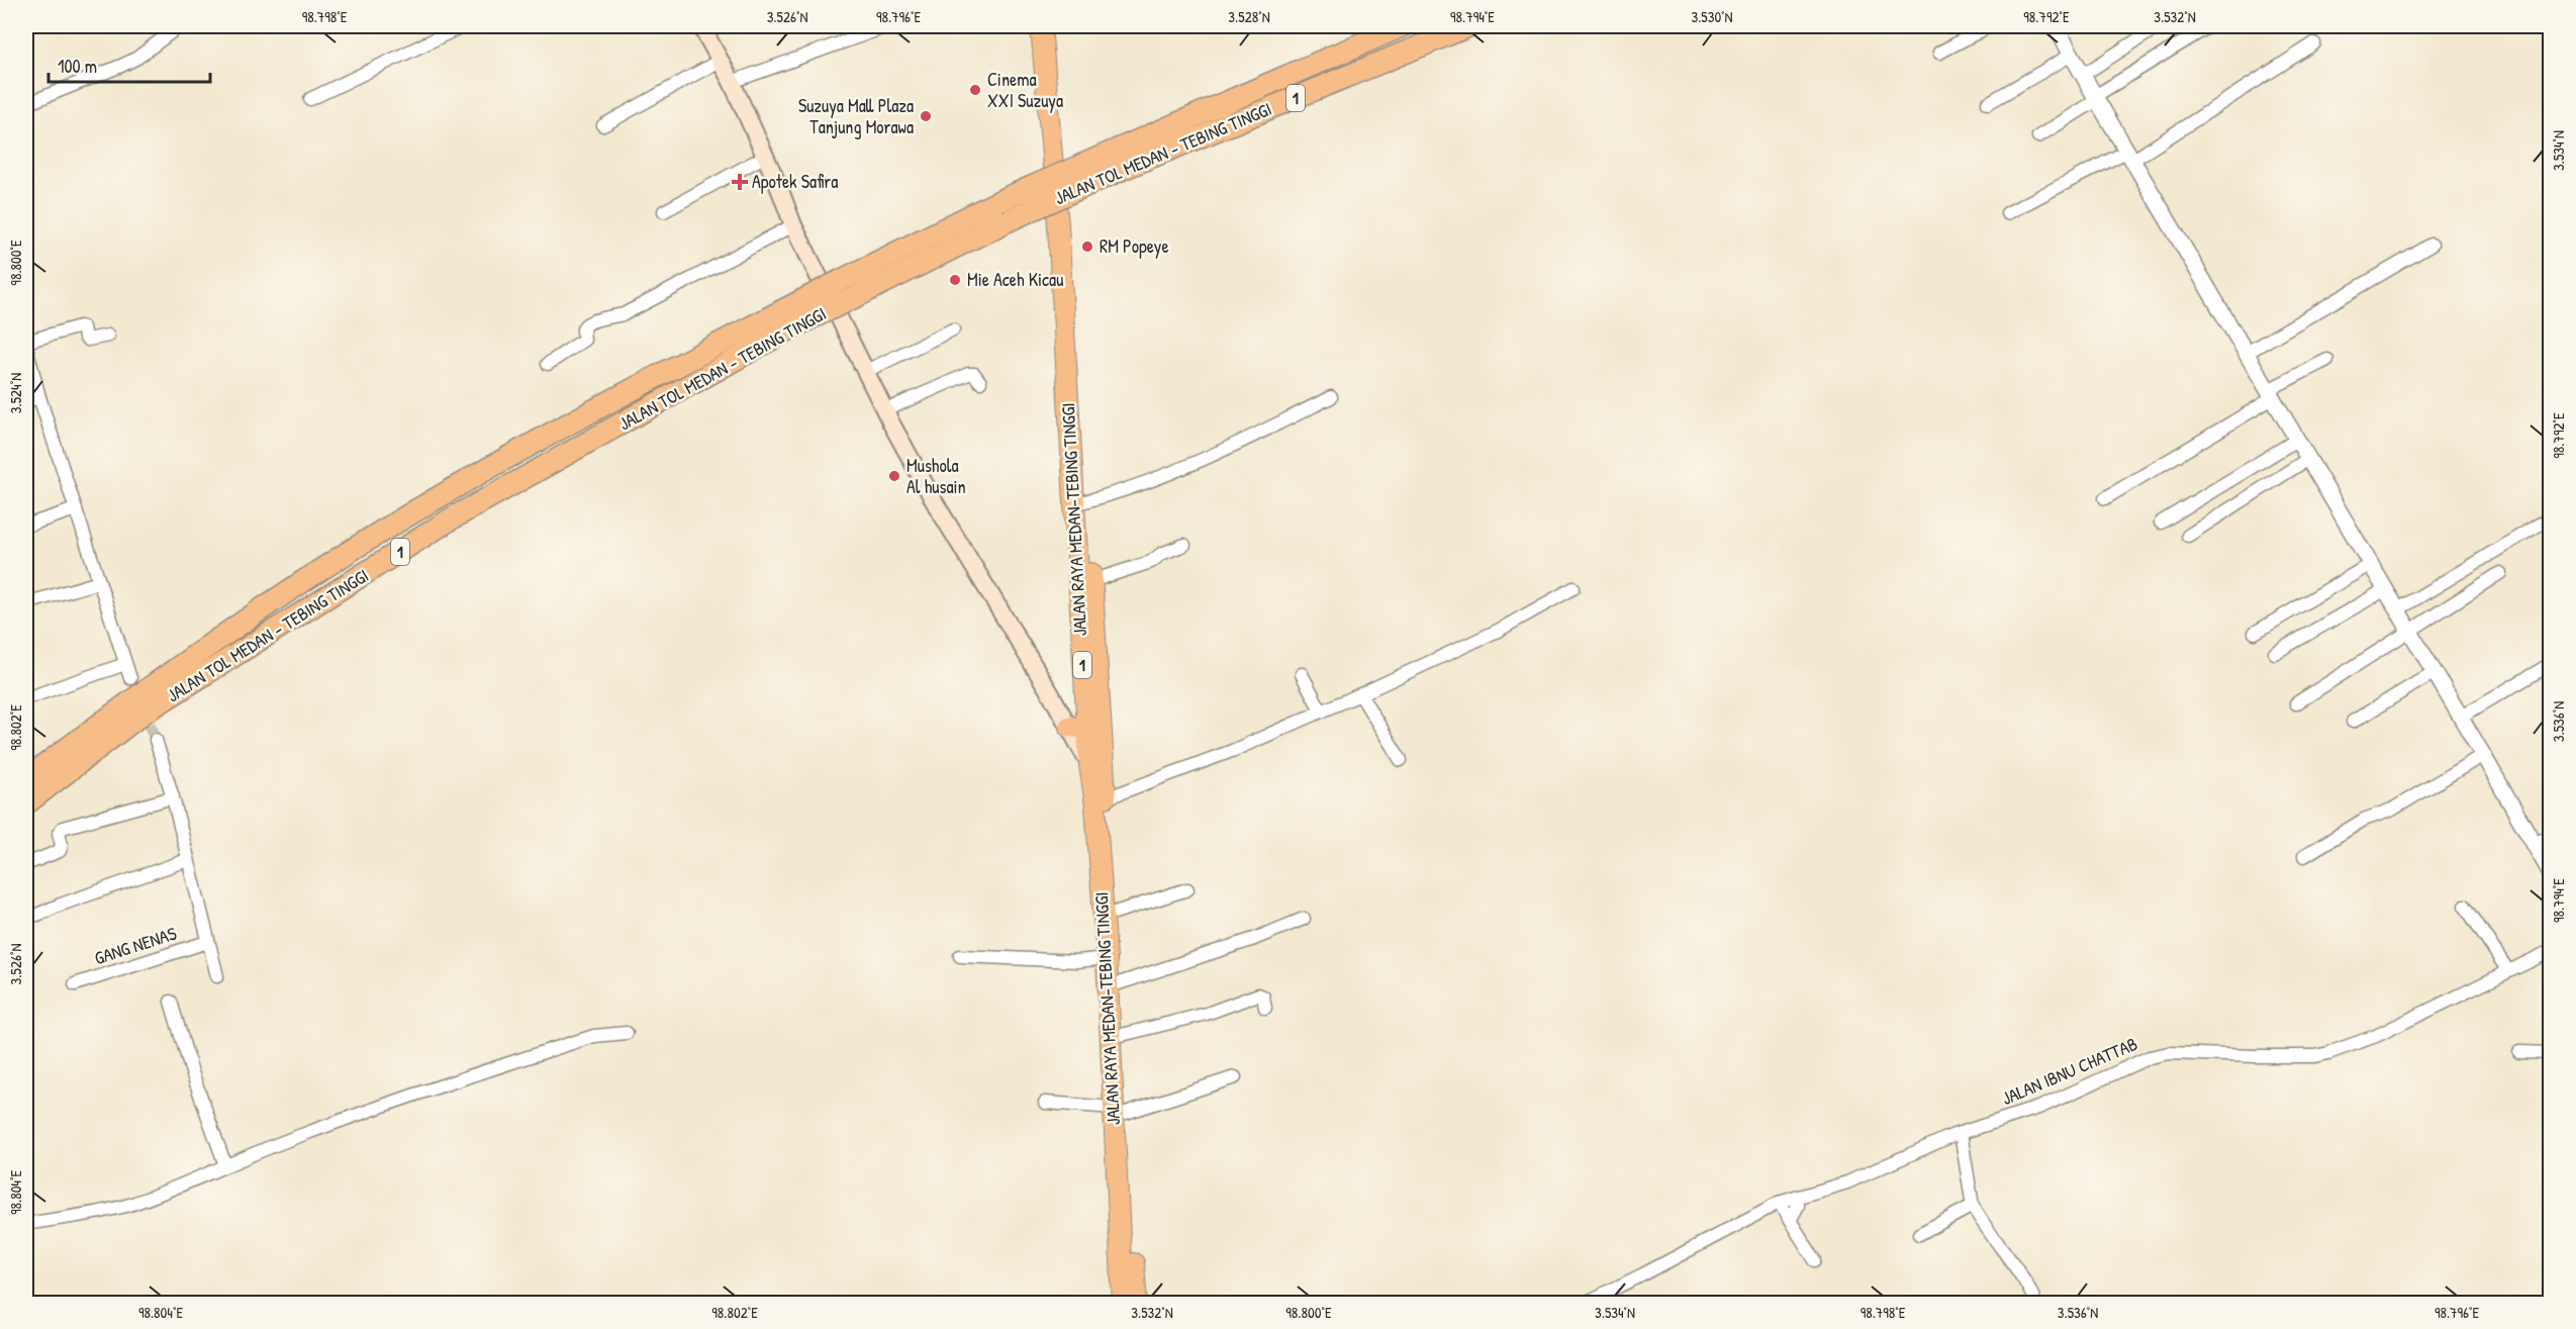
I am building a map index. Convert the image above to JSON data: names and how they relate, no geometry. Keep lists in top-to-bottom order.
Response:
{
  "streets": {
    "highway": ["1", "JALAN TOL MEDAN - TEBING TINGGI", "JALAN RAYA MEDAN-TEBING TINGGI"],
    "street": ["GANG NENAS", "JALAN IBNU CHATTAB"]
  },
  "crossings": [
    ["1", "JALAN TOL MEDAN - TEBING TINGGI"]
  ],
  "places": {
    "other": [
      "Cinema XXI Suzuya",
      "Suzuya Mall Plaza Tanjung Morawa",
      "RM Popeye",
      "Mie Aceh Kicau",
      "Mushola Al husain"
    ],
    "health": ["Apotek Safira"]
  },
  "scale_bar": "100 m",
  "coordinates": [
    "98.798°E",
    "3.526°N",
    "98.796°E",
    "3.528°N",
    "98.794°E",
    "3.530°N",
    "98.792°E",
    "3.532°N",
    "3.534°N",
    "98.800°E",
    "3.524°N",
    "3.536°N",
    "98.802°E",
    "98.804°E"
  ]
}
